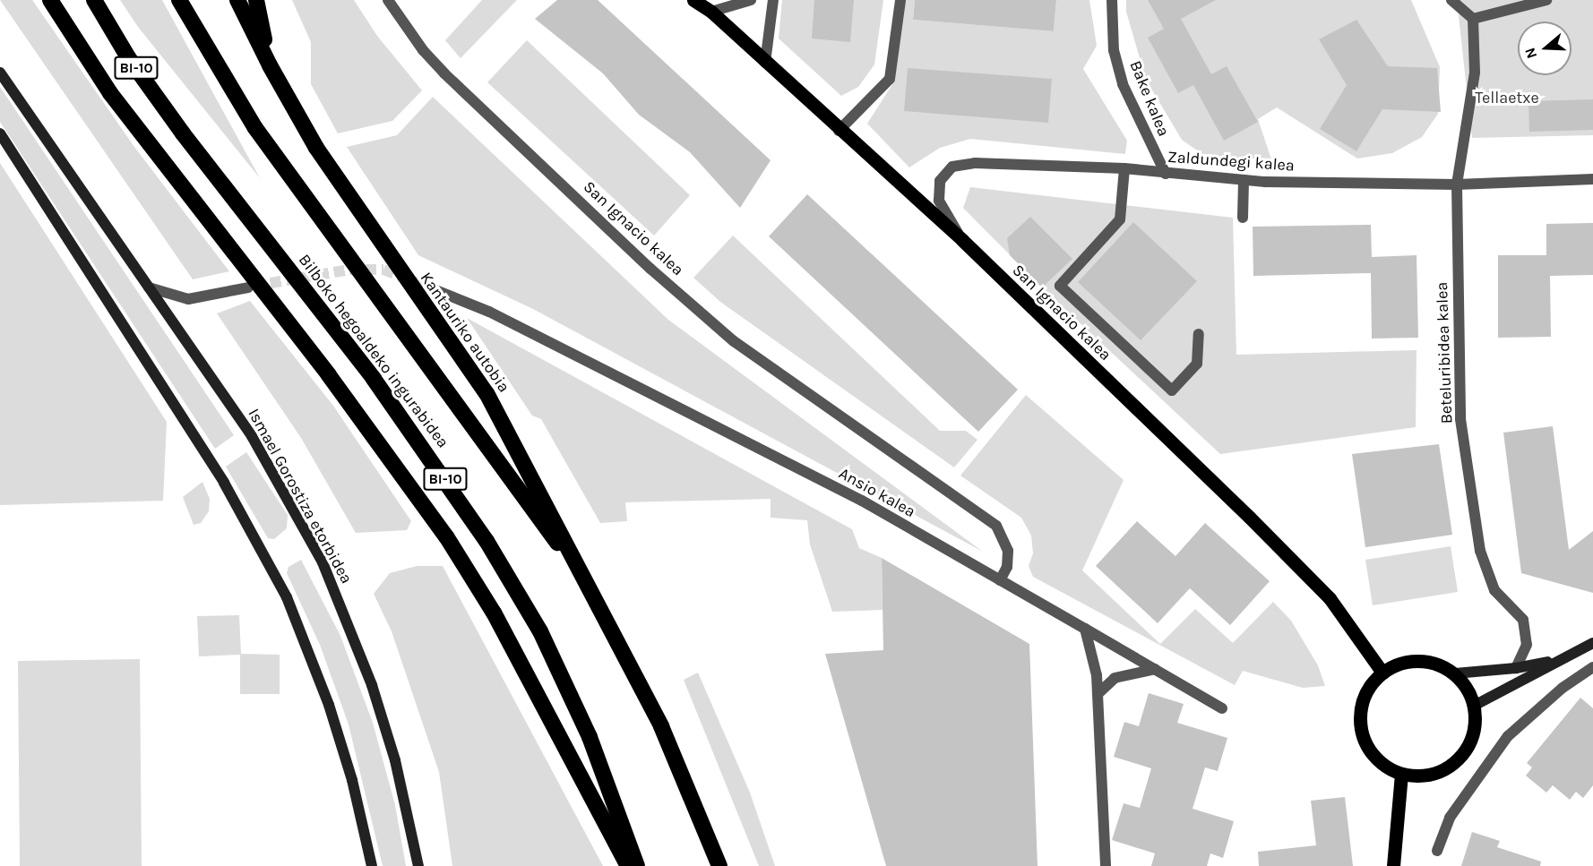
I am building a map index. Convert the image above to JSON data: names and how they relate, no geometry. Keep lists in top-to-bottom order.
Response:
{
  "streets": {
    "highway": ["BI-10", "Kantauriko autobia", "Bilboko hegoaldeko ingurabidea"],
    "main road": ["San Ignacio kalea", "Ismael Gorostiza etorbidea"],
    "street": [
      "Bake kalea",
      "Zaldundegi kalea",
      "Beteluribidea kalea",
      "Ansio kalea"
    ]
  },
  "crossings": [
    ["Bake kalea", "Zaldundegi kalea"],
    ["Zaldundegi kalea", "San Ignacio kalea"],
    ["Zaldundegi kalea", "Beteluribidea kalea"],
    ["San Ignacio kalea", "Ansio kalea"]
  ],
  "parks": ["Tellaetxe"],
  "north": "left"
}
